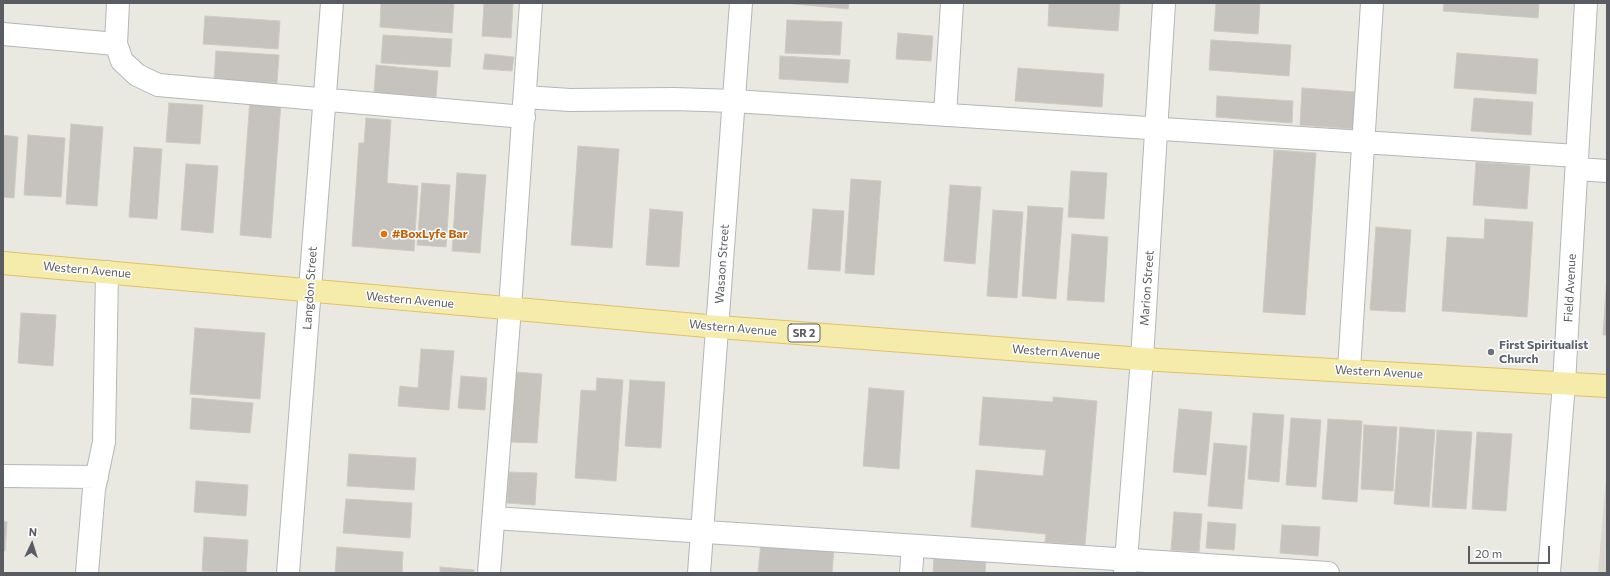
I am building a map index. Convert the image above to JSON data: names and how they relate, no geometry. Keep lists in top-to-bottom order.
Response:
{
  "streets": {
    "main road": ["Western Avenue", "SR 2"],
    "street": [
      "Wasaon Street",
      "Langdon Street",
      "Marion Street",
      "Field Avenue"
    ]
  },
  "crossings": [
    ["Wasaon Street", "Western Avenue"],
    ["Western Avenue", "Langdon Street"],
    ["Western Avenue", "Marion Street"],
    ["Western Avenue", "Field Avenue"]
  ],
  "places": ["#BoxLyfe Bar", "First Spiritualist Church"],
  "scale_bar": "20 m",
  "north": "top"
}
